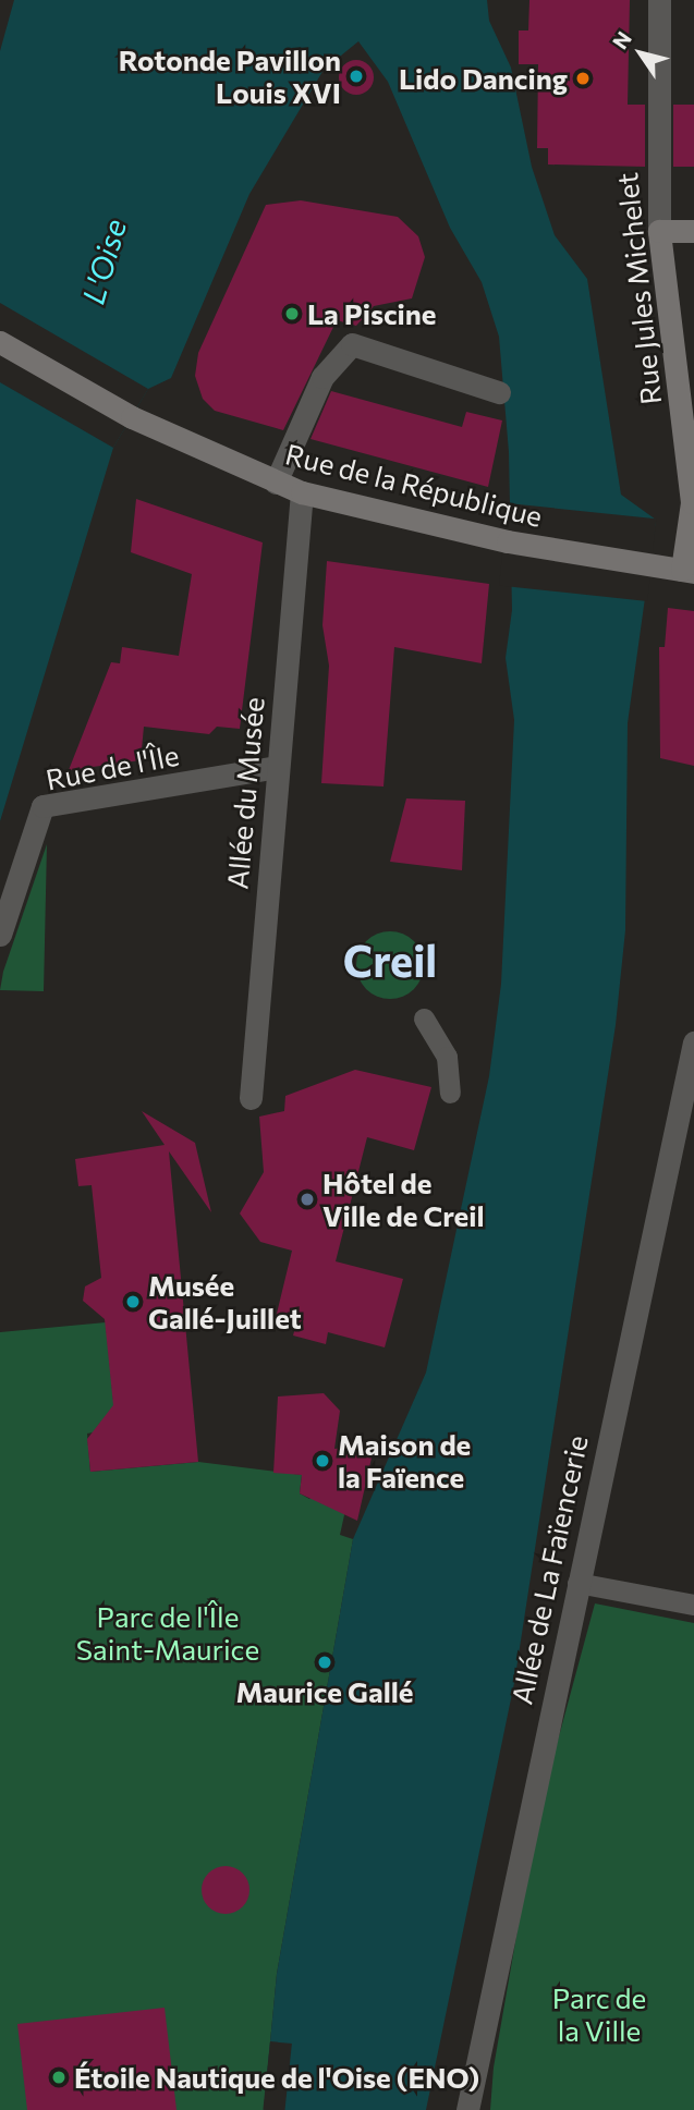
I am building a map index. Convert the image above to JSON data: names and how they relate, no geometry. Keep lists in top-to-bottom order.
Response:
{
  "streets": {
    "main road": ["Rue Jules Michelet", "Rue de la République"],
    "street": ["Rue de l'Île", "Allée du Musée", "Allée de La Faïencerie"]
  },
  "crossings": [
    ["Rue Jules Michelet", "Rue de la République"],
    ["Rue de la République", "Allée du Musée"],
    ["Rue de l'Île", "Allée du Musée"]
  ],
  "districts": ["Creil"],
  "water": ["L'Oise"],
  "parks": ["Parc de l'Île Saint-Maurice", "Parc de la Ville"],
  "places": [
    "Rotonde Pavillon Louis XVI",
    "Lido Dancing",
    "La Piscine",
    "Hôtel de Ville de Creil",
    "Musée Gallé-Juillet",
    "Maison de la Faïence",
    "Maurice Gallé",
    "Étoile Nautique de l'Oise (ENO)"
  ],
  "north": "top left"
}
